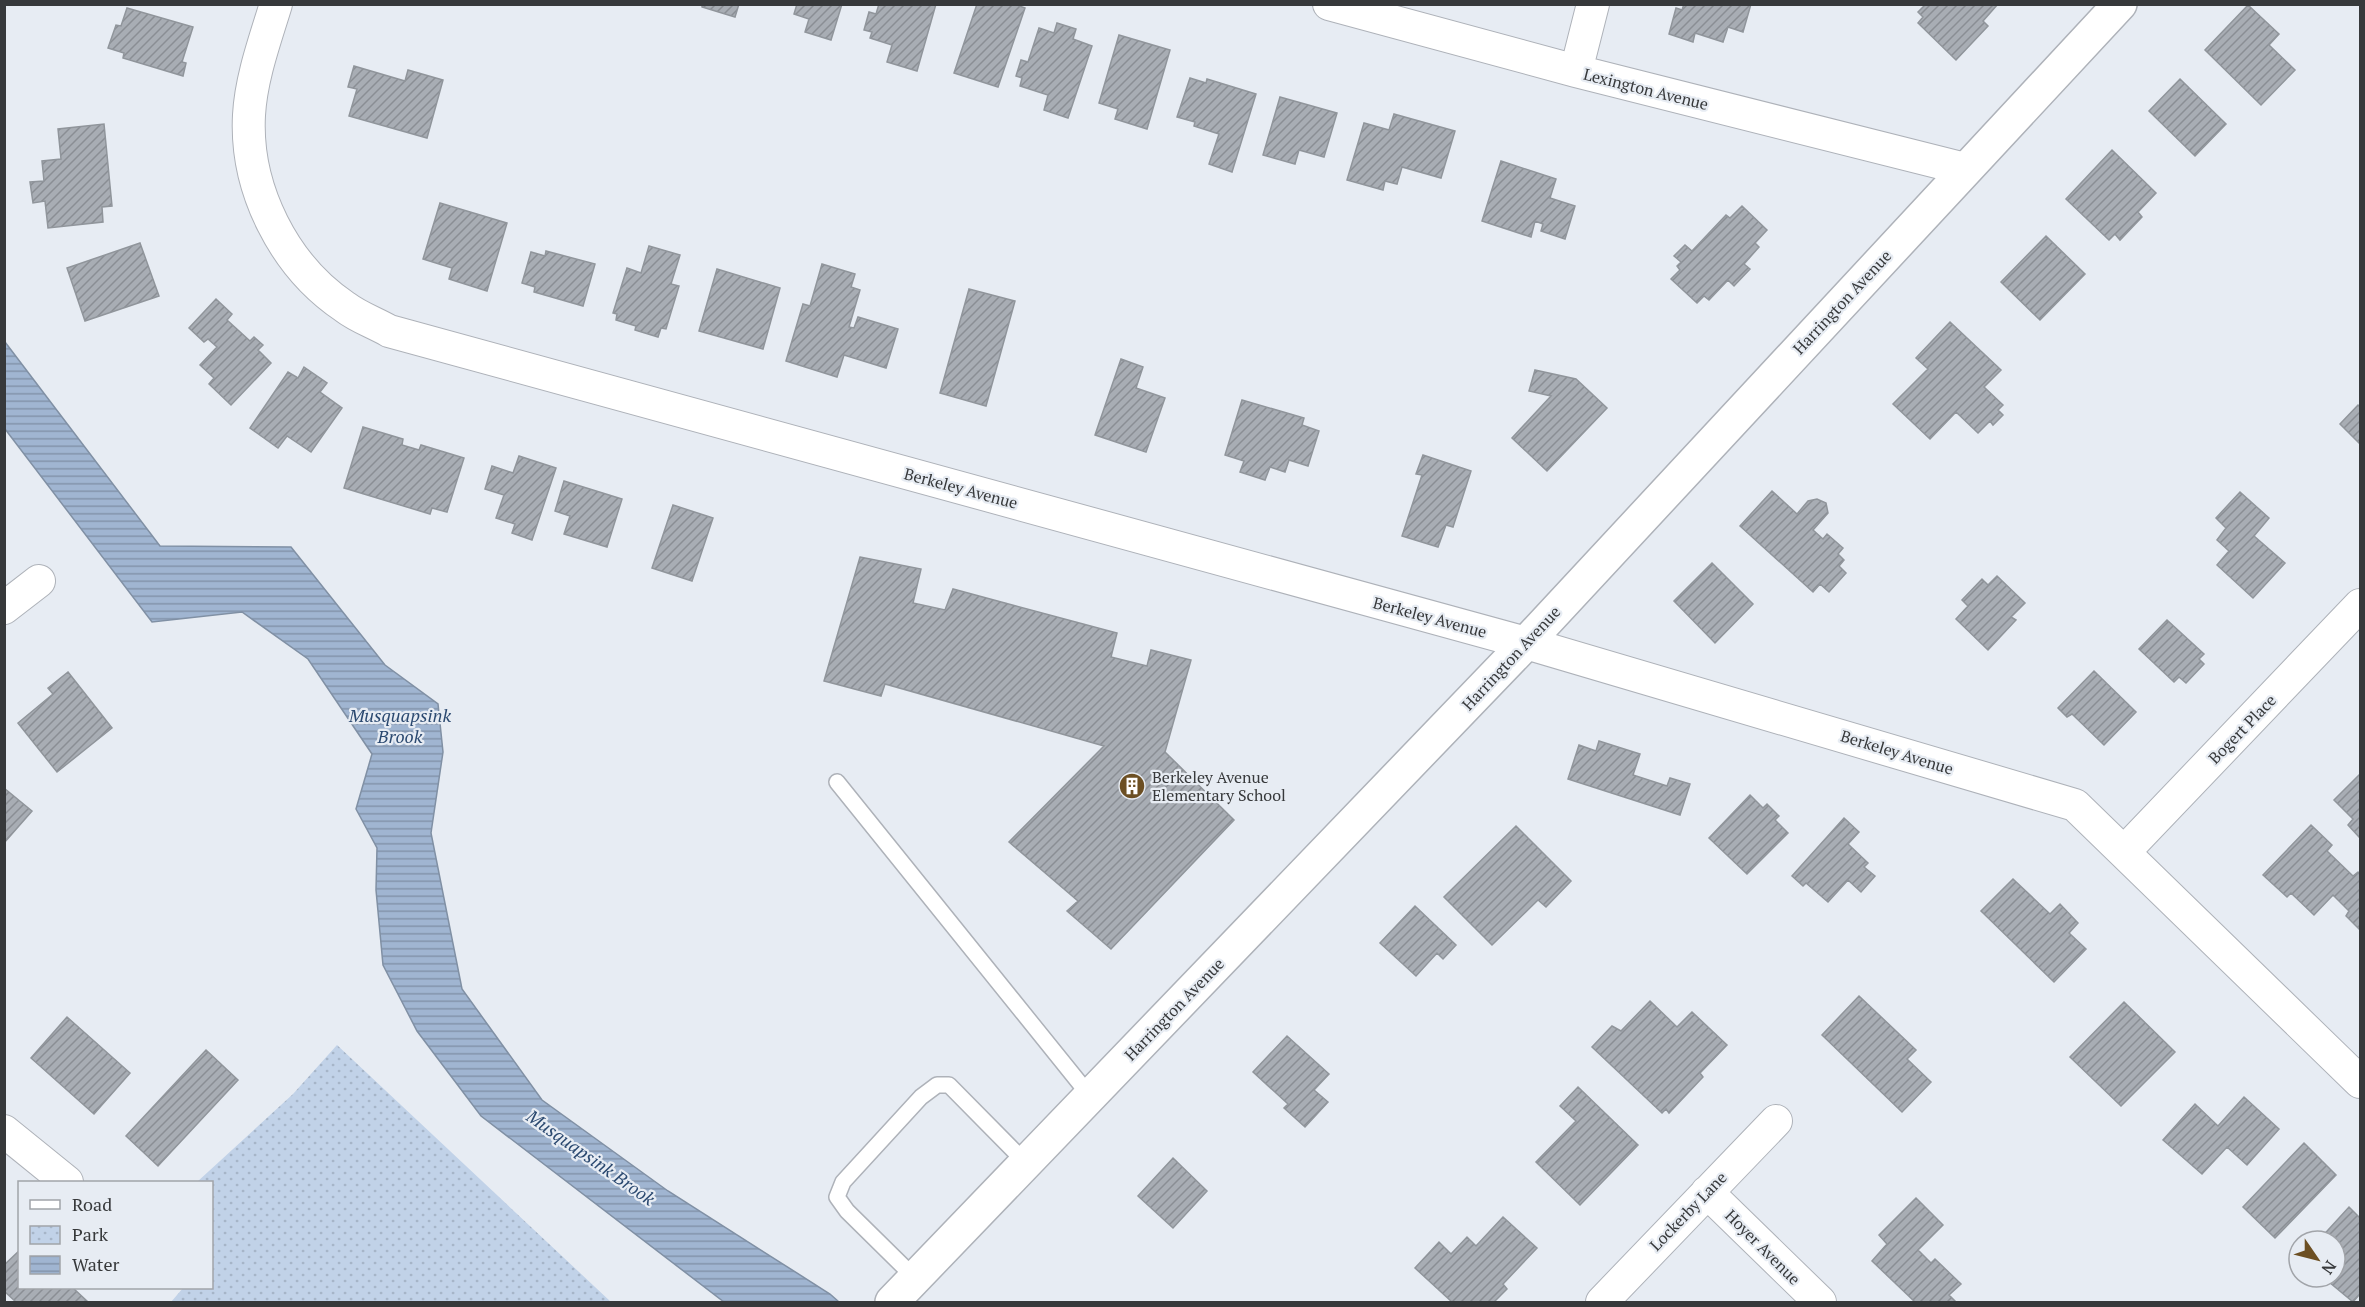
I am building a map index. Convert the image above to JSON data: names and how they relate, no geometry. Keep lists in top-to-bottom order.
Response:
{
  "streets": {
    "street": [
      "Lexington Avenue",
      "Harrington Avenue",
      "Berkeley Avenue",
      "Bogert Place",
      "Lockerby Lane",
      "Hoyer Avenue"
    ]
  },
  "crossings": [
    ["Lexington Avenue", "Harrington Avenue"],
    ["Harrington Avenue", "Berkeley Avenue"],
    ["Berkeley Avenue", "Bogert Place"],
    ["Lockerby Lane", "Hoyer Avenue"]
  ],
  "water": ["Musquapsink Brook"],
  "places": {
    "building": ["Berkeley Avenue Elementary School"]
  },
  "legend": ["Road", "Park", "Water"],
  "north": "bottom right"
}
